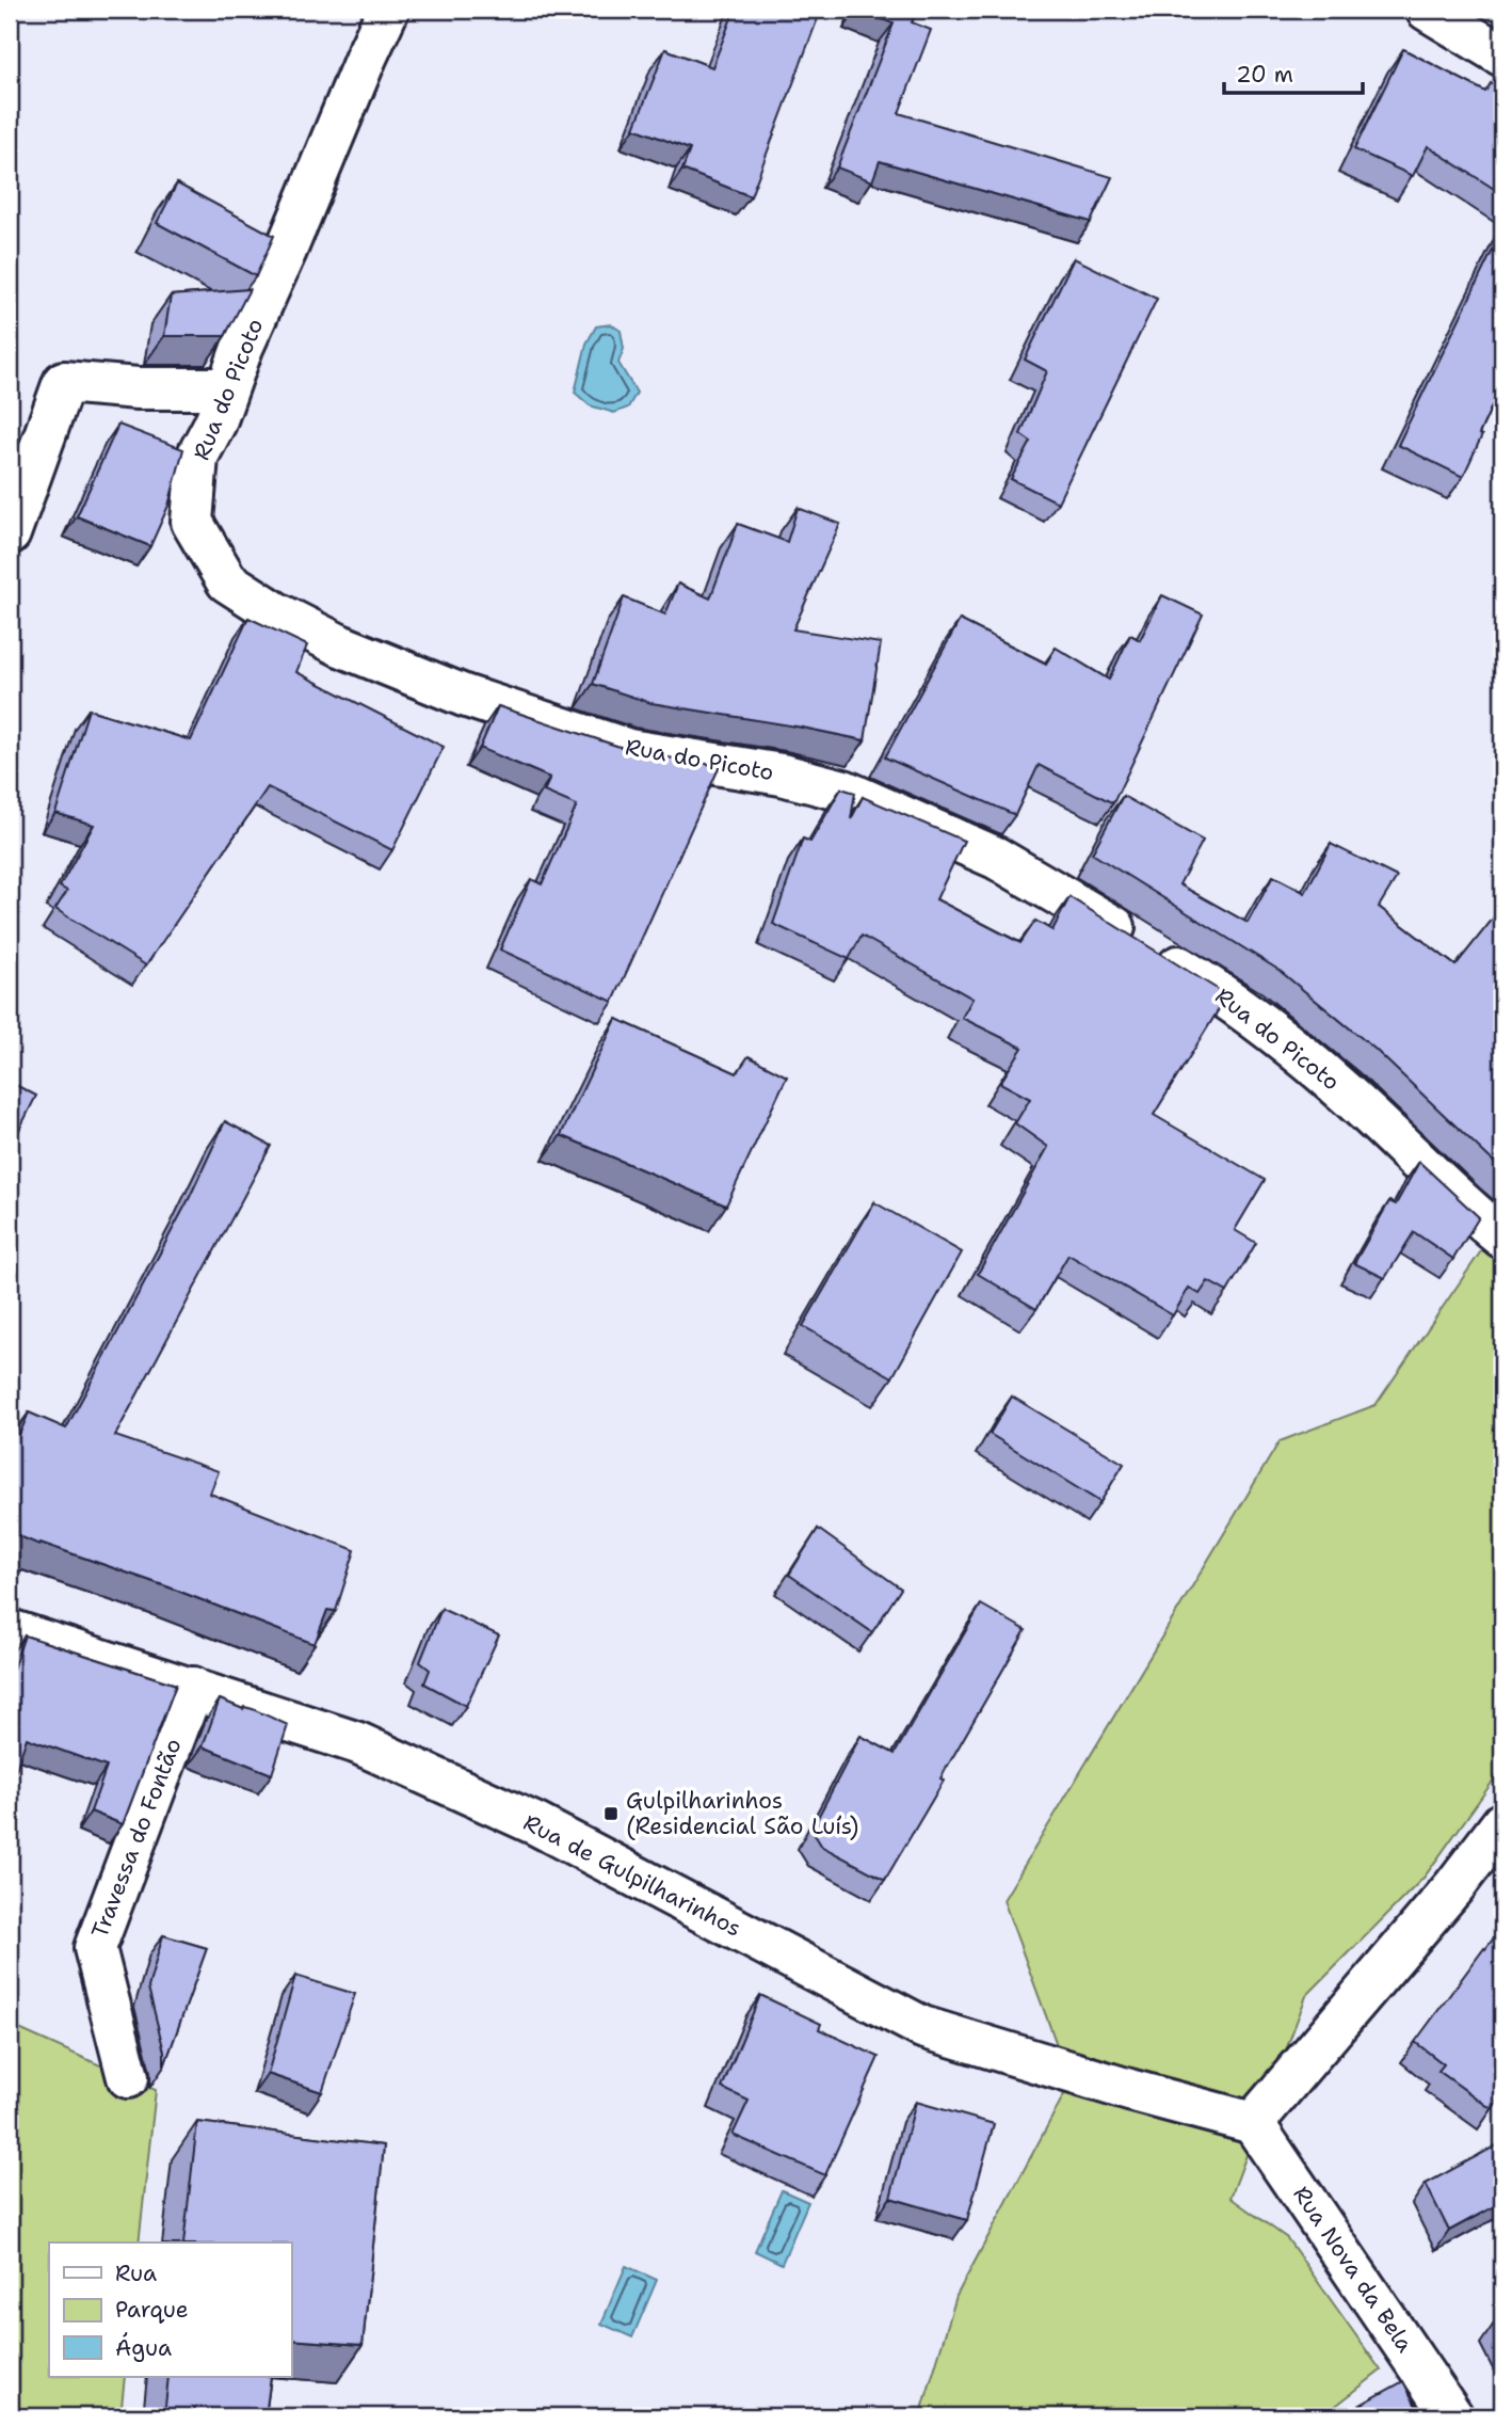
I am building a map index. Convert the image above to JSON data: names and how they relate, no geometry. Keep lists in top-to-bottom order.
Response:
{
  "streets": {
    "street": [
      "Rua do Picoto",
      "Travessa do Fontão",
      "Rua de Gulpilharinhos",
      "Rua Nova da Bela"
    ]
  },
  "crossings": [
    ["Travessa do Fontão", "Rua de Gulpilharinhos"],
    ["Rua de Gulpilharinhos", "Rua Nova da Bela"]
  ],
  "places": {
    "transit": ["Gulpilharinhos (Residencial São Luís)"]
  },
  "legend": ["Rua", "Parque", "Água"],
  "scale_bar": "20 m"
}
